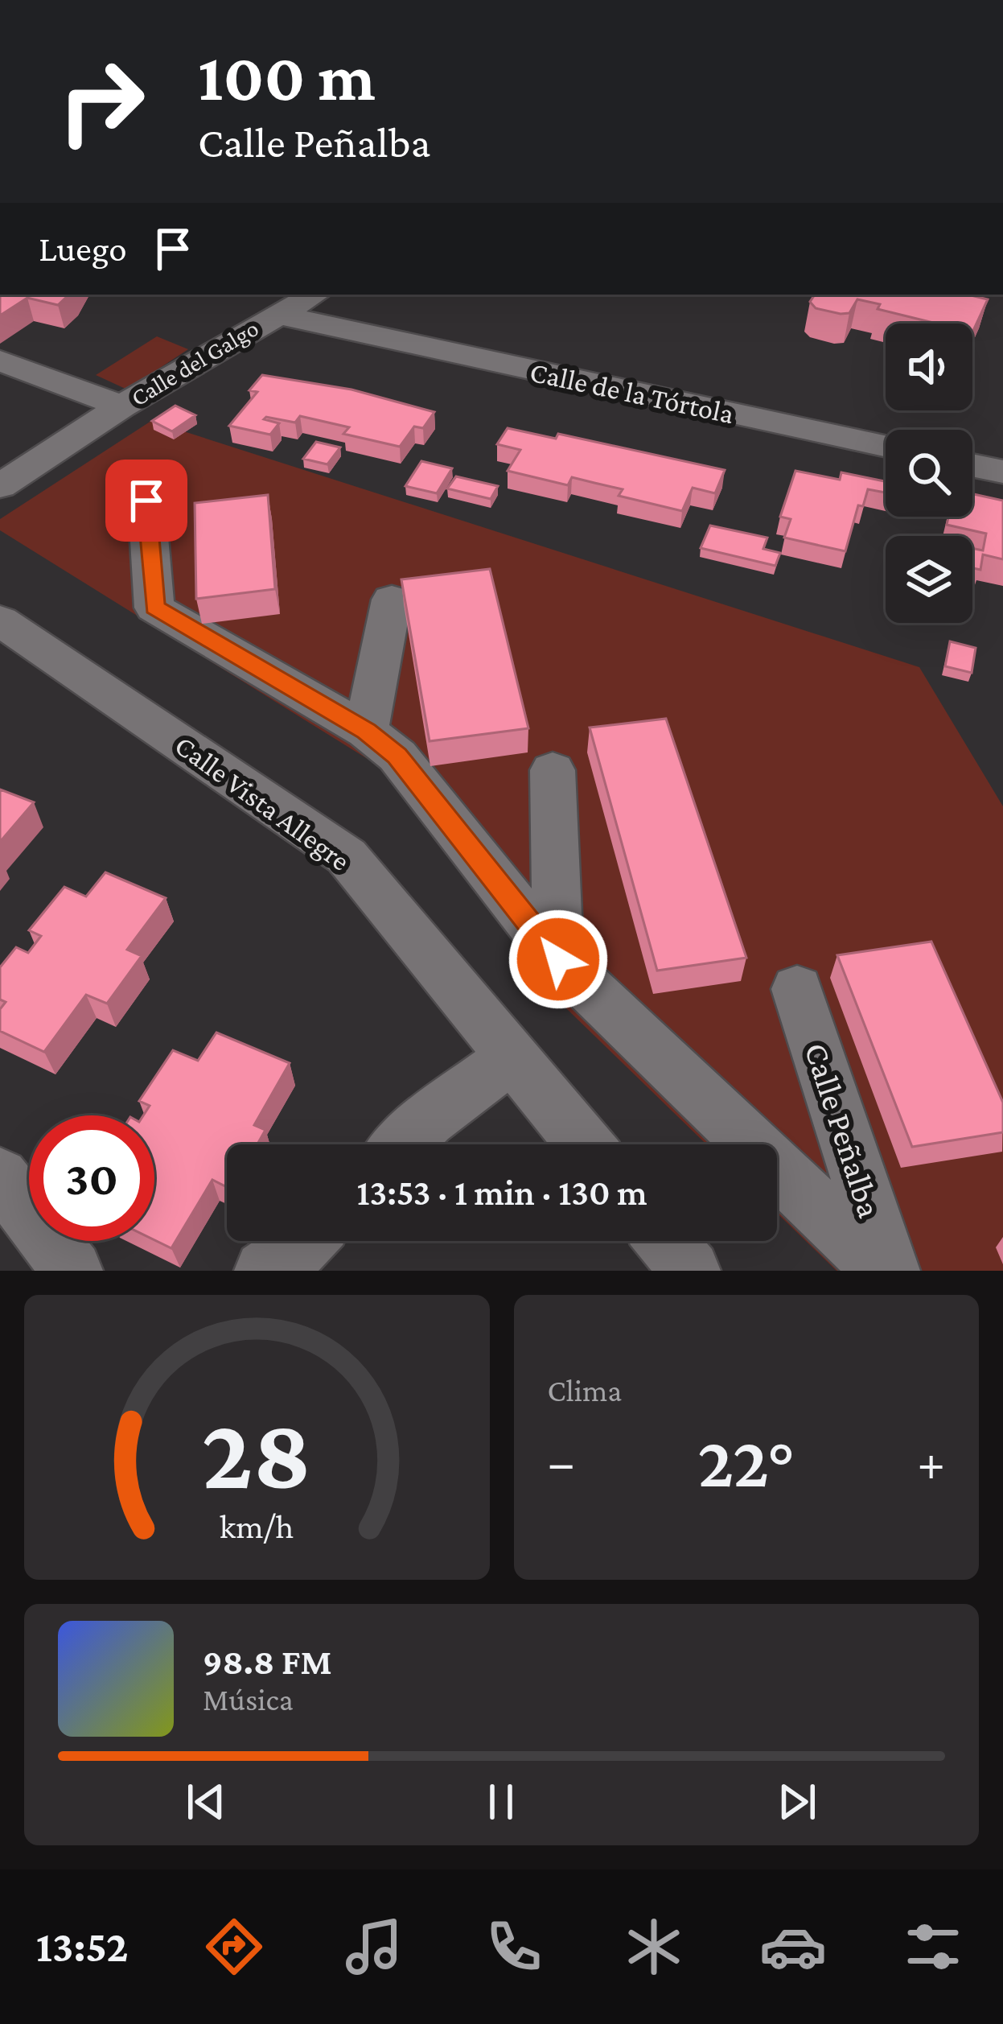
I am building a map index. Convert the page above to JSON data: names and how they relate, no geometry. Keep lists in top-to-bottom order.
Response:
{
  "streets": {
    "street": [
      "Calle del Galgo",
      "Calle de la Tórtola",
      "Calle Vista Allegre",
      "Calle Peñalba"
    ]
  },
  "crossings": [
    ["Calle del Galgo", "Calle de la Tórtola"]
  ],
  "page": {
    "turn": ["100 m", "Calle Peñalba"],
    "then": "Luego",
    "limit": "30",
    "trip": "13:53 · 1 min · 130 m",
    "tile": "Clima",
    "heat": ["−", "22°", "+"],
    "song": ["98.8 FM", "Música"],
    "tabs": "13:52",
    "gauge": ["28", "km/h"]
  }
}
